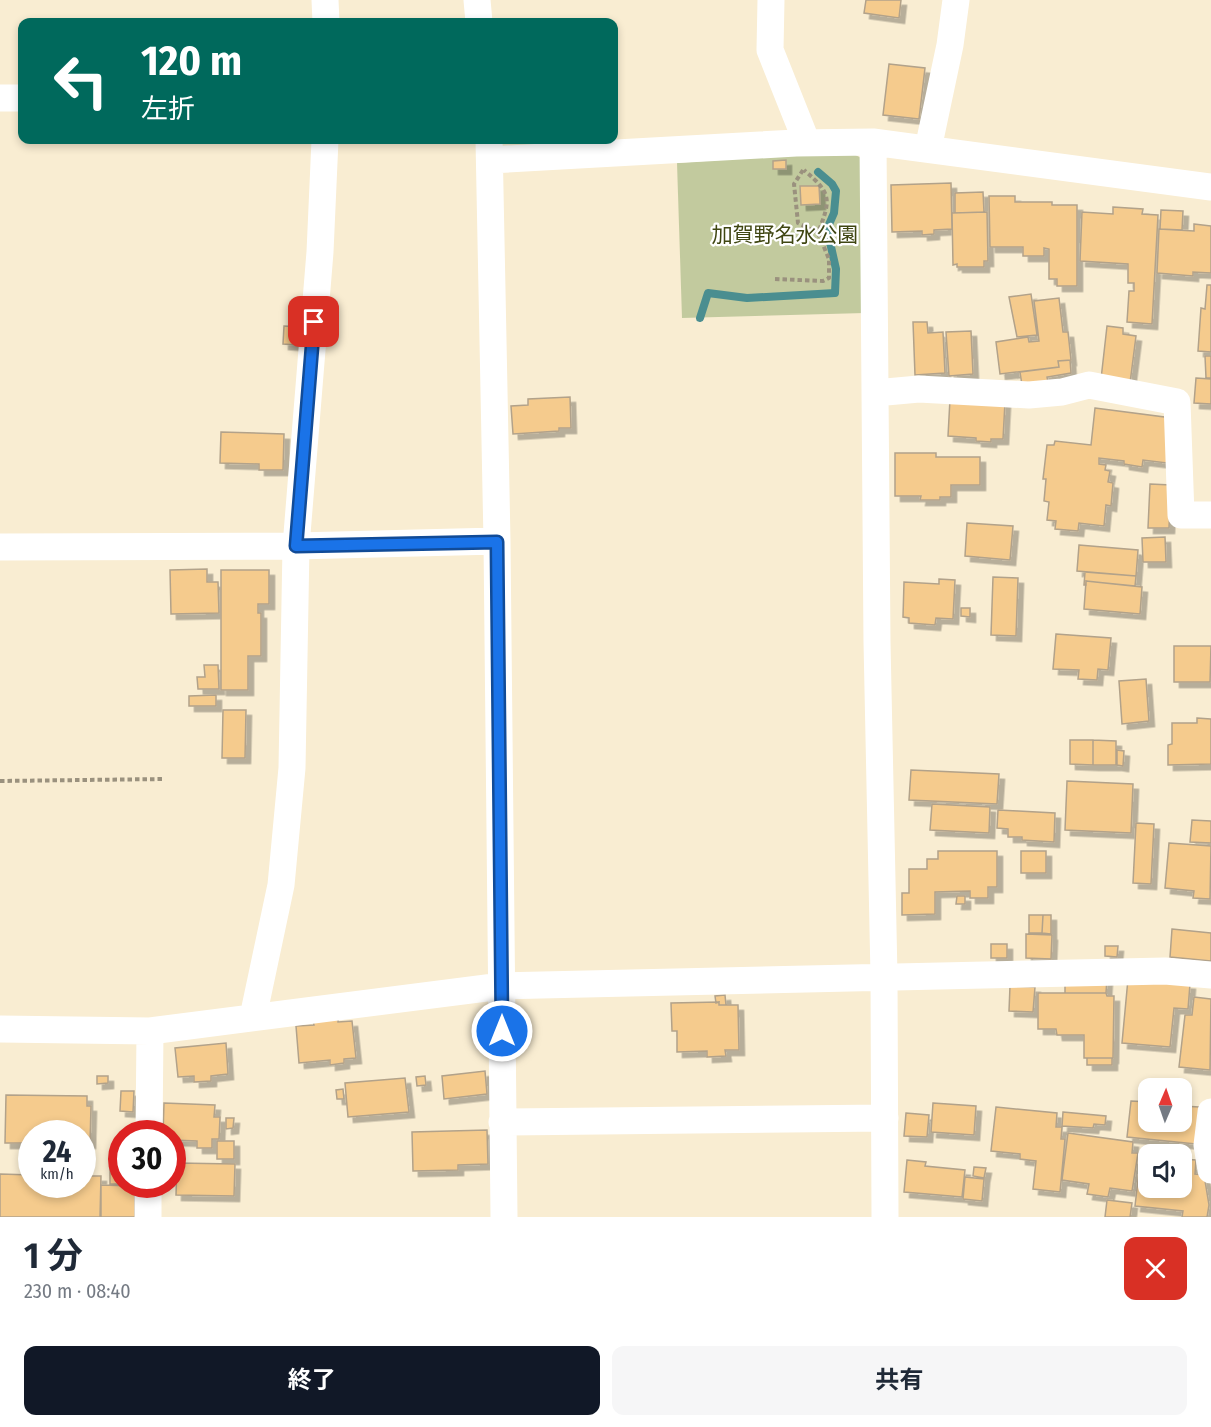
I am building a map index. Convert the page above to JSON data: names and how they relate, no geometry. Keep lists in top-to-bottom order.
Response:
{
  "parks": ["加賀野名水公園"],
  "north": "top",
  "page": {
    "turn": ["120 m", "左折"],
    "speed": "24 km/h",
    "limit": "30",
    "heading": ["1 分", "230 m · 08:40"],
    "buttons": ["終了", "共有"]
  }
}
